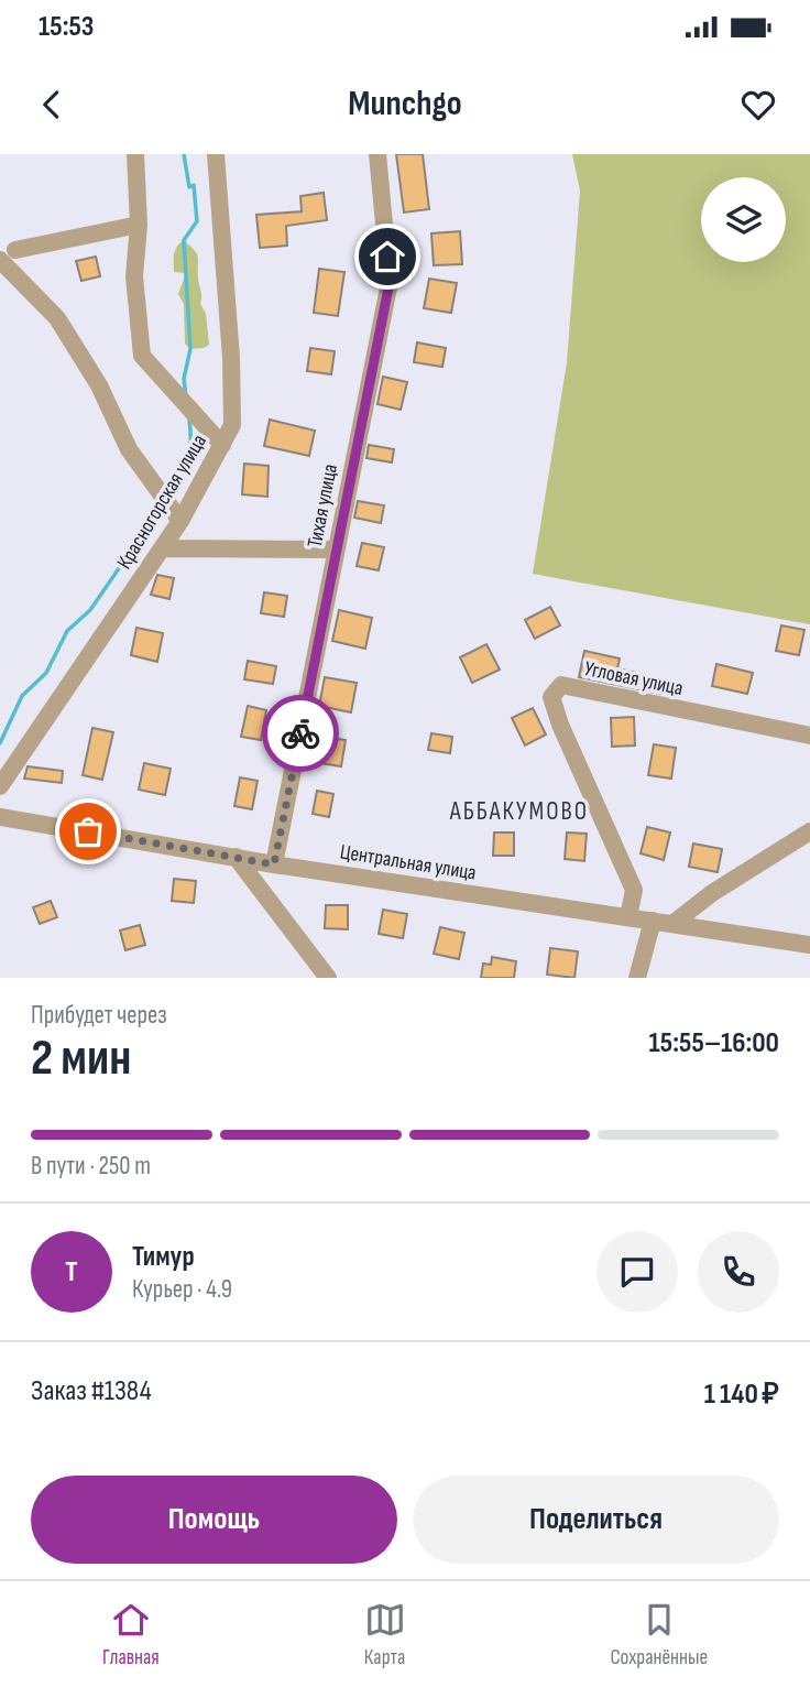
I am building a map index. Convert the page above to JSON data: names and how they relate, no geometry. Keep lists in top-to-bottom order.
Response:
{
  "streets": {
    "street": [
      "Красногорская улица",
      "Тихая улица",
      "Угловая улица",
      "Центральная улица"
    ]
  },
  "crossings": [
    ["Тихая улица", "Центральная улица"],
    ["Угловая улица", "Центральная улица"]
  ],
  "districts": ["АББАКУМОВО"],
  "page": {
    "status": "15:53",
    "header": "Munchgo",
    "heading": ["2 мин", "Прибудет через", "15:55–16:00"],
    "panel": [
      "Тимур",
      "Курьер · 4.9",
      "Заказ #1384",
      "1 140 ₽"
    ],
    "bar": "В пути · 250 m",
    "round": "Т",
    "buttons": ["Помощь", "Поделиться"],
    "tabs": ["Главная", "Карта", "Сохранённые"]
  }
}
